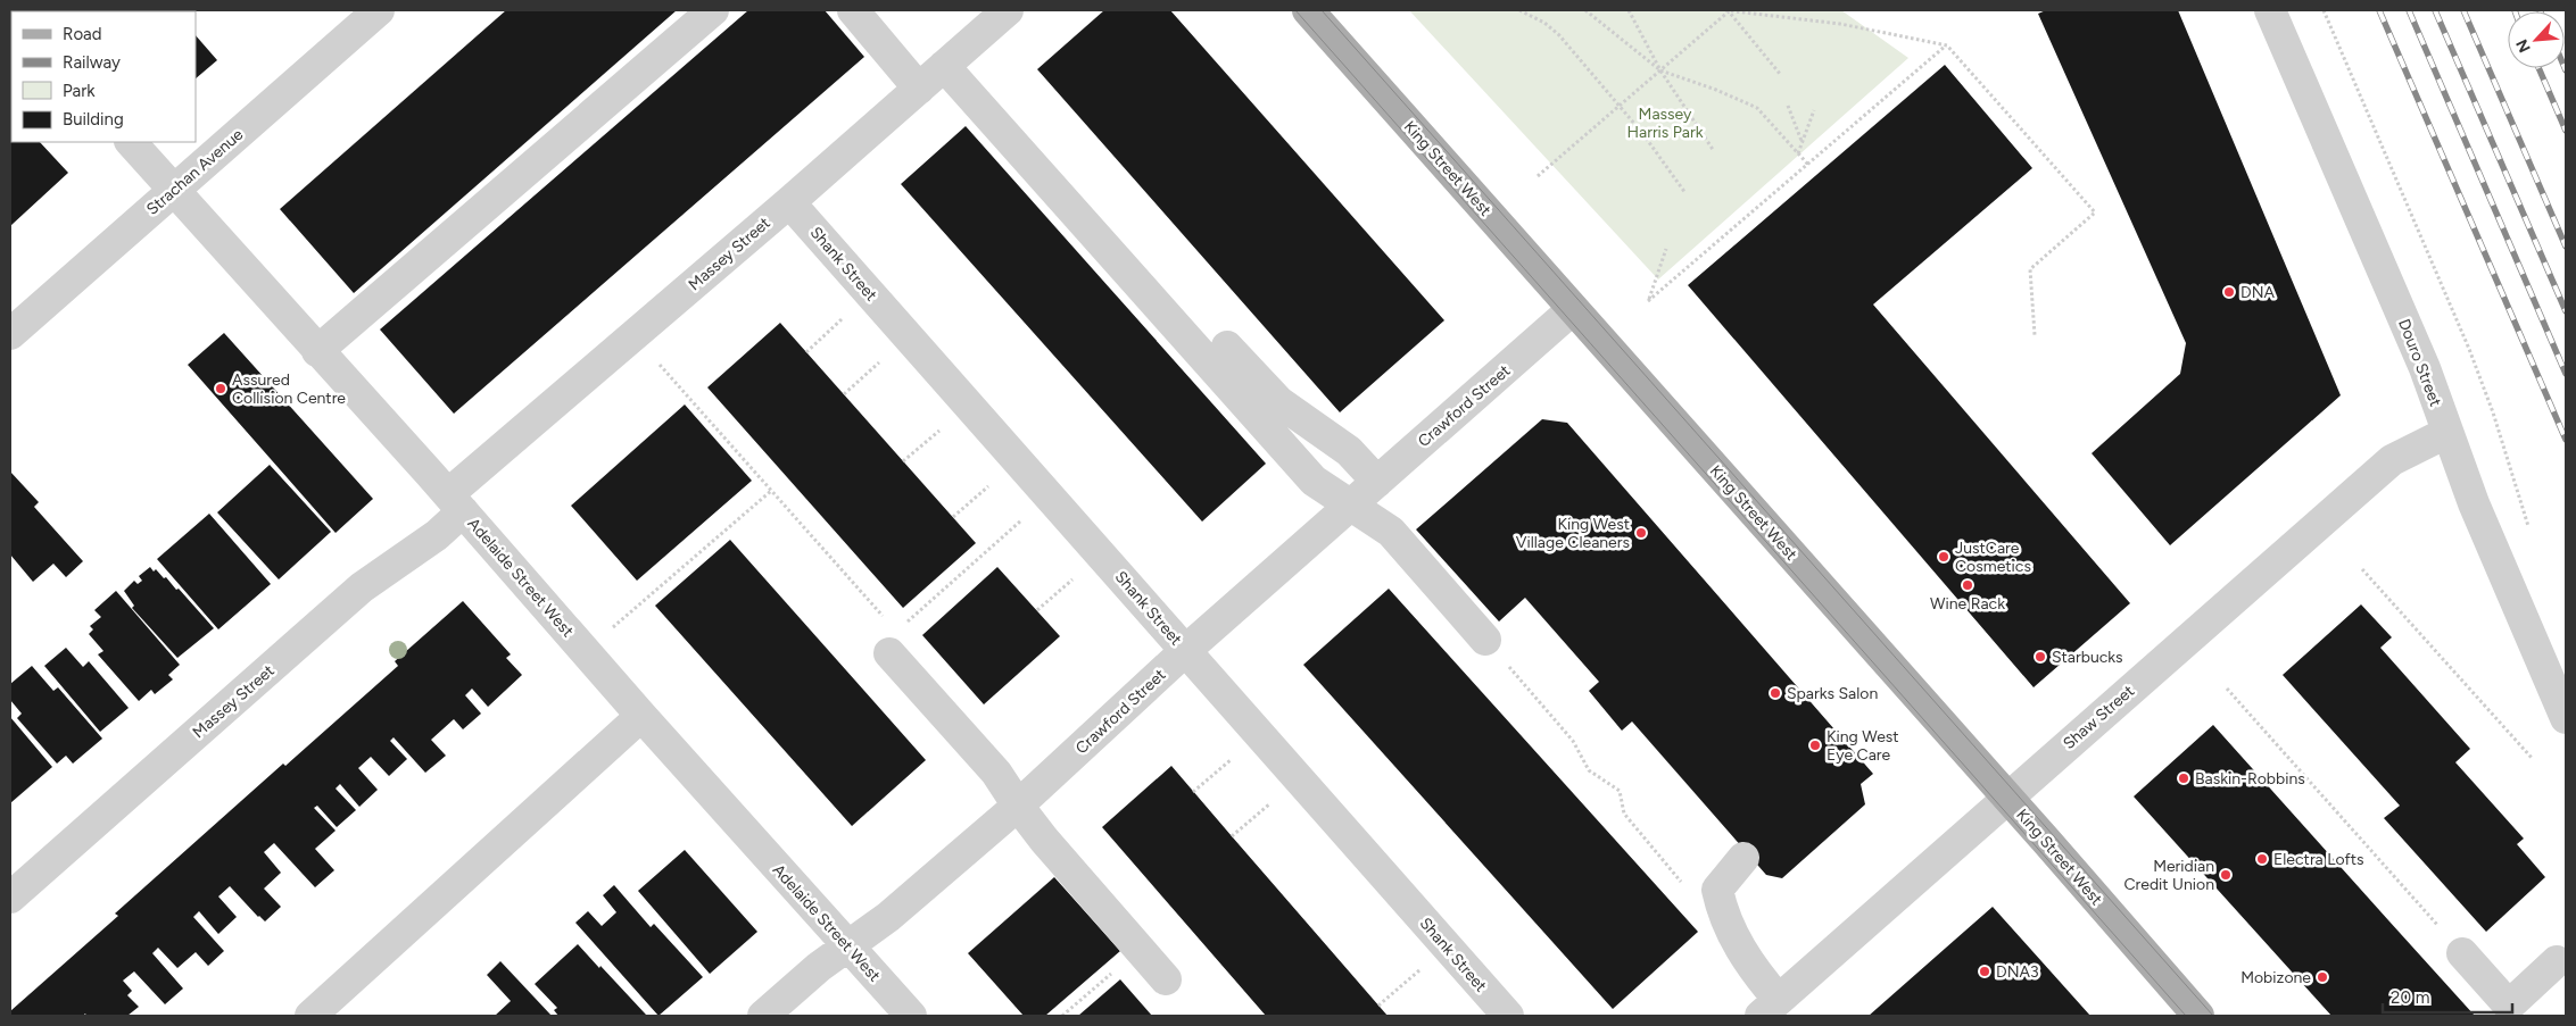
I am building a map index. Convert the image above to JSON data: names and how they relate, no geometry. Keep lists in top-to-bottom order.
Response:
{
  "streets": {
    "main road": ["King Street West"],
    "street": [
      "Strachan Avenue",
      "Massey Street",
      "Shank Street",
      "Douro Street",
      "Crawford Street",
      "Adelaide Street West",
      "Shaw Street"
    ]
  },
  "crossings": [
    ["King Street West", "Crawford Street"],
    ["King Street West", "Shaw Street"],
    ["Strachan Avenue", "Adelaide Street West"],
    ["Massey Street", "Shank Street"],
    ["Massey Street", "Adelaide Street West"],
    ["Shank Street", "Crawford Street"],
    ["Douro Street", "Shaw Street"],
    ["Crawford Street", "Adelaide Street West"]
  ],
  "parks": ["Massey Harris Park"],
  "places": [
    "DNA",
    "Assured Collision Centre",
    "King West Village Cleaners",
    "JustCare Cosmetics",
    "Wine Rack",
    "Starbucks",
    "Sparks Salon",
    "King West Eye Care",
    "Baskin-Robbins",
    "Electra Lofts",
    "Meridian Credit Union",
    "DNA3",
    "Mobizone"
  ],
  "legend": [
    "Road",
    "Railway",
    "Park",
    "Building"
  ],
  "scale_bar": "20 m",
  "north": "bottom left"
}
